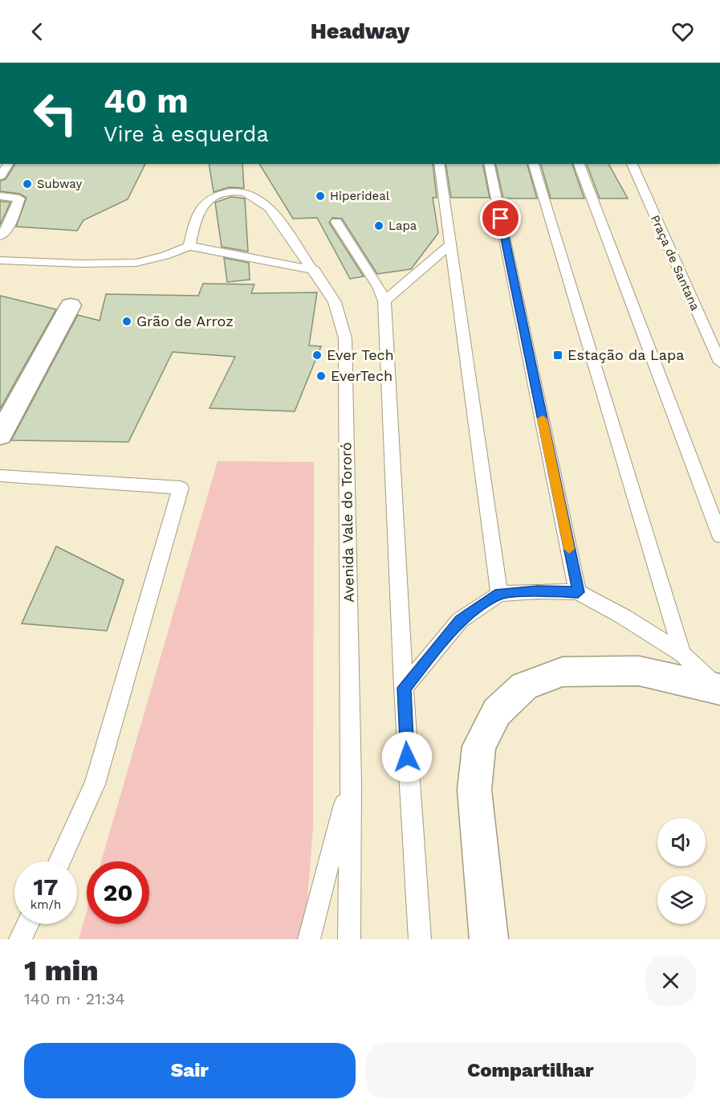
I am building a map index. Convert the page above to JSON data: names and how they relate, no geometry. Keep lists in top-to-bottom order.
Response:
{
  "streets": {
    "lane": ["Praça de Santana", "Avenida Vale do Tororó"]
  },
  "places": {
    "other": [
      "Subway",
      "Hiperideal",
      "Lapa",
      "Grão de Arroz",
      "Ever Tech",
      "EverTech"
    ],
    "transit": ["Estação da Lapa"]
  },
  "page": {
    "header": "Headway",
    "turn": ["40 m", "Vire à esquerda"],
    "speed": "17 km/h",
    "limit": "20",
    "heading": ["1 min", "140 m · 21:34"],
    "buttons": ["Sair", "Compartilhar"]
  }
}
